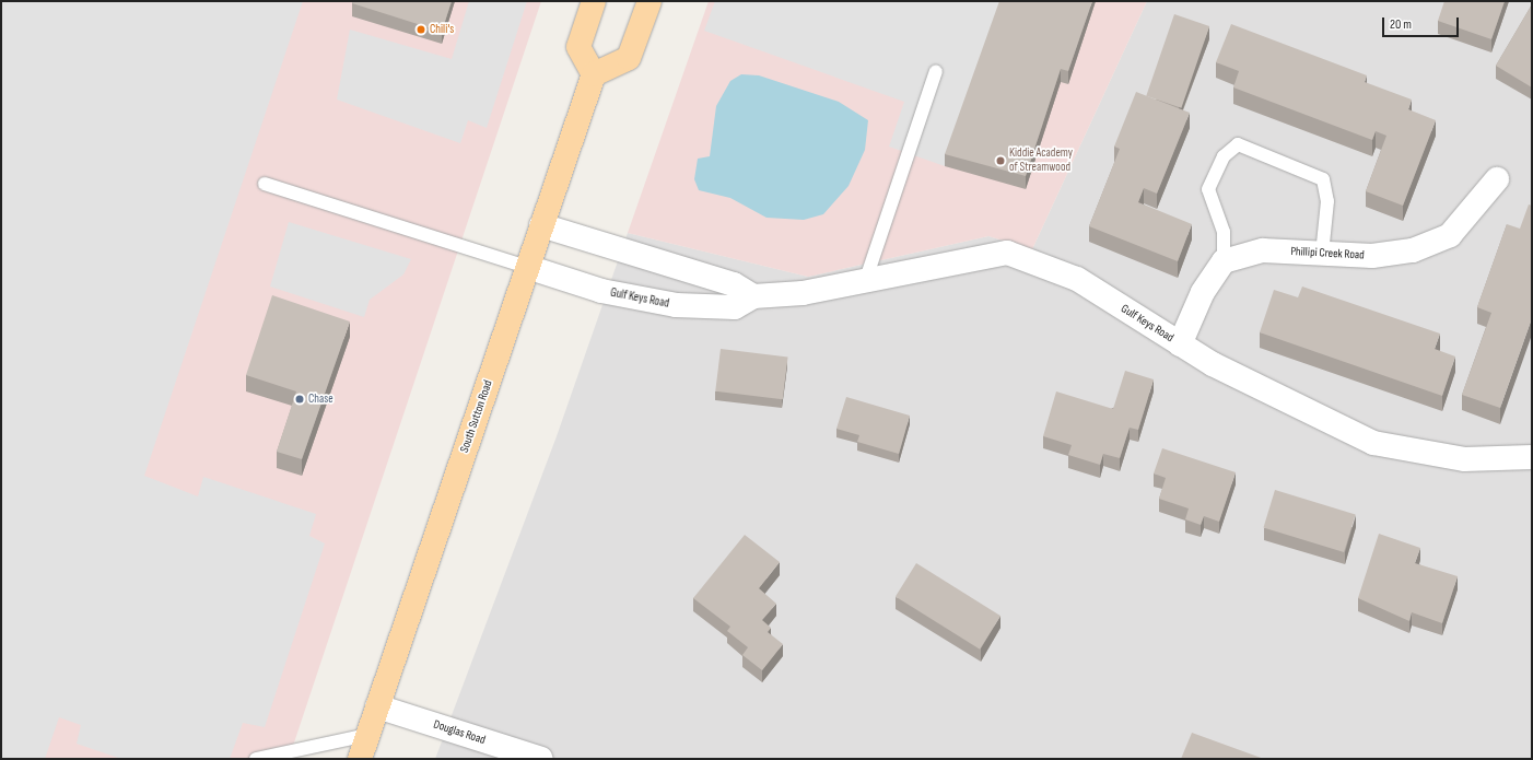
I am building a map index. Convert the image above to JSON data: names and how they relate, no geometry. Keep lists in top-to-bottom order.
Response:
{
  "streets": {
    "main road": ["South Sutton Road"],
    "street": ["Phillipi Creek Road", "Gulf Keys Road", "Douglas Road"]
  },
  "crossings": [
    ["Gulf Keys Road", "South Sutton Road"],
    ["South Sutton Road", "Douglas Road"]
  ],
  "places": ["Chili's", "Kiddie Academy of Streamwood", "Chase"],
  "scale_bar": "20 m"
}
